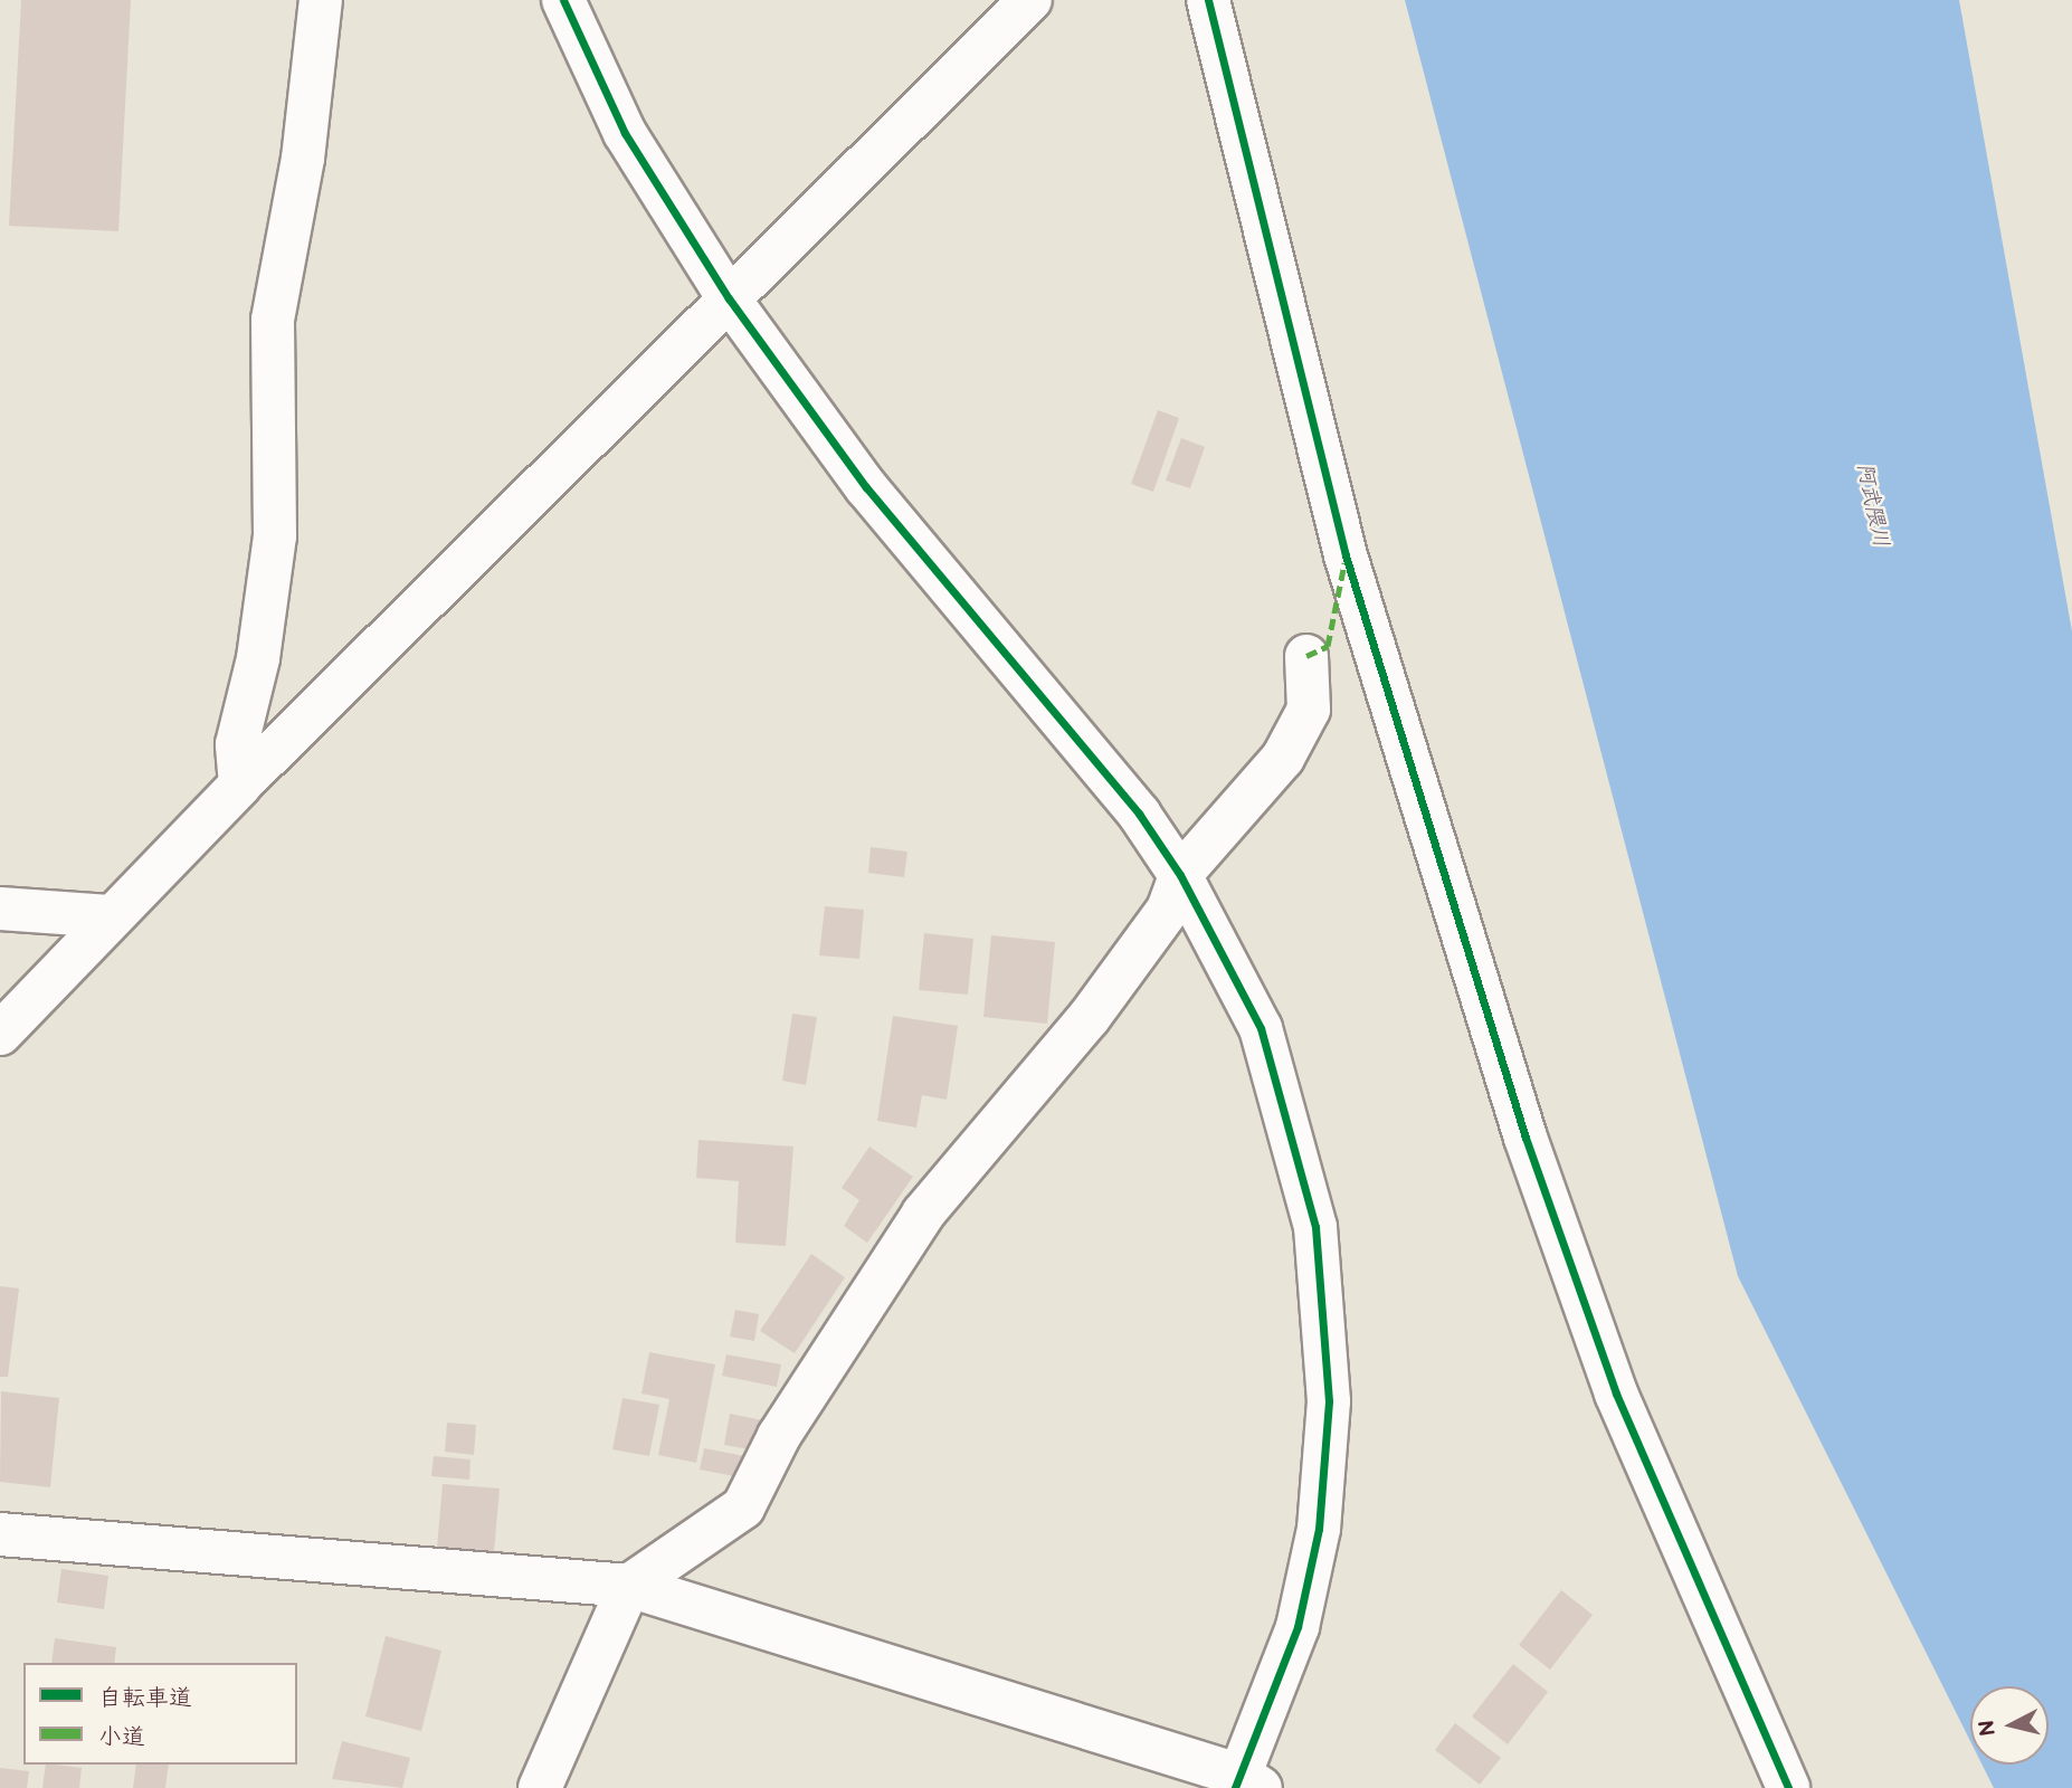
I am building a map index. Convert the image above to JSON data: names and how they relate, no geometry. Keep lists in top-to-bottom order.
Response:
{
  "water": ["阿武隈川"],
  "legend": ["自転車道", "小道"],
  "north": "left"
}
